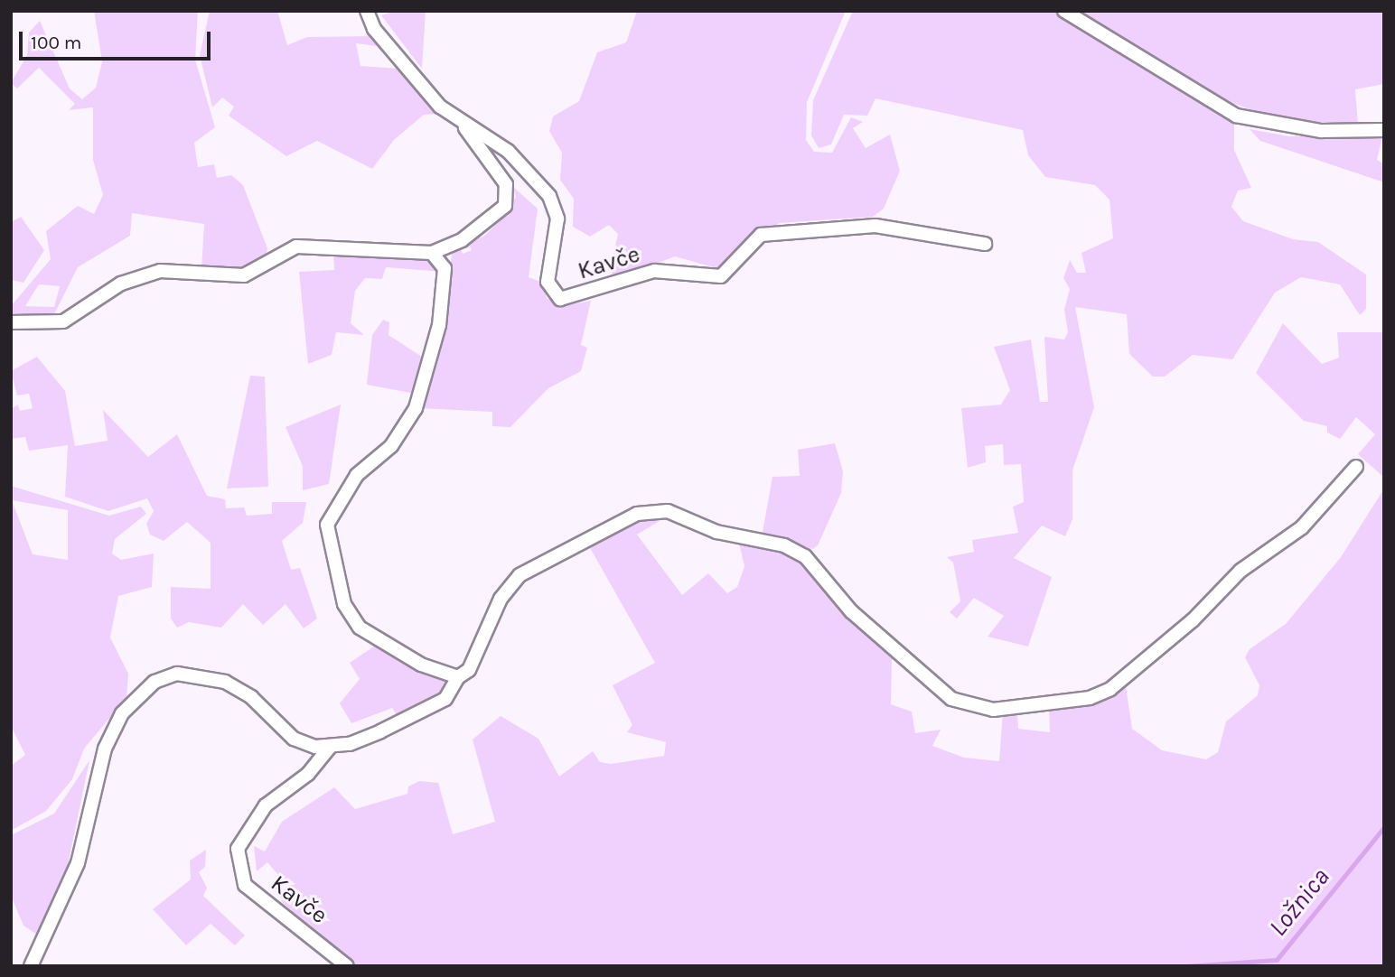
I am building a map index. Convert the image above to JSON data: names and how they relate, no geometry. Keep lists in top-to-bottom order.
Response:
{
  "streets": {
    "street": ["Kavče"]
  },
  "water": ["Ložnica"],
  "scale_bar": "100 m"
}
